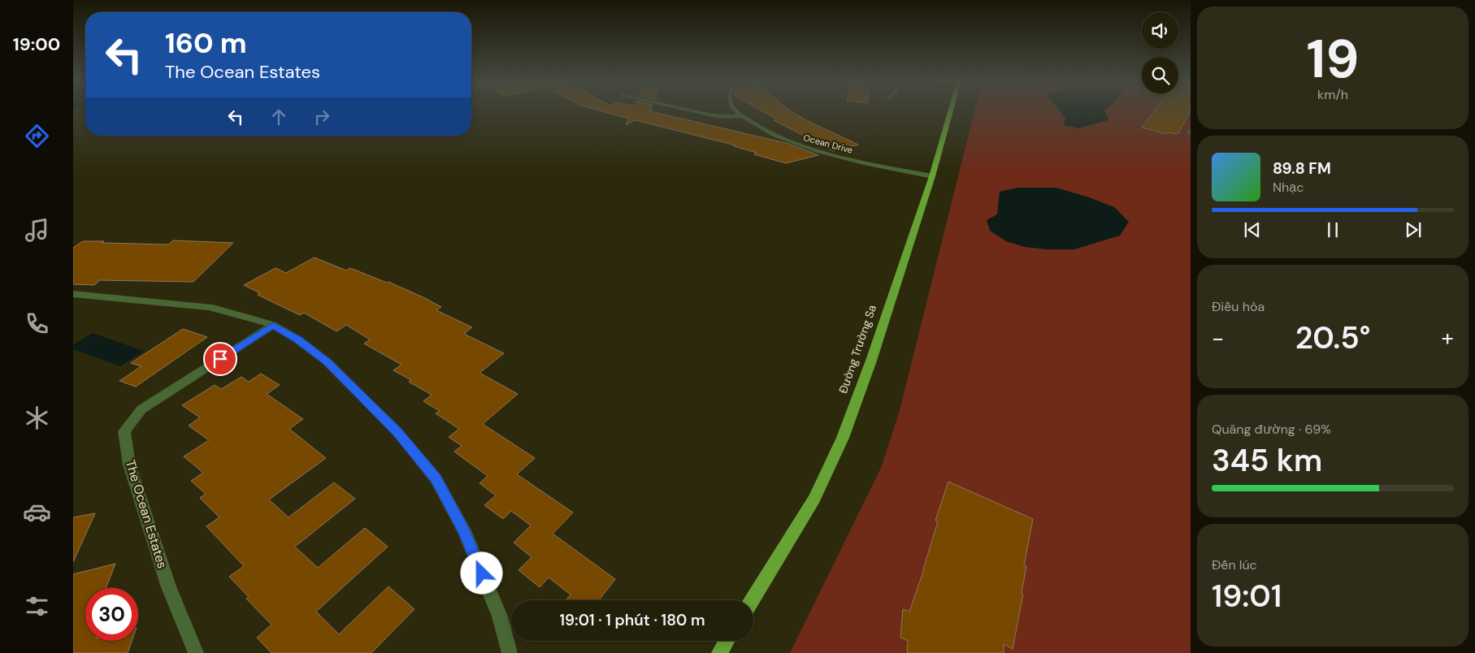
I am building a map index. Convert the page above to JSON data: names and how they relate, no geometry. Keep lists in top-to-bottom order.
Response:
{
  "streets": {
    "main road": ["Đường Trường Sa"],
    "street": ["Ocean Drive", "The Ocean Estates"]
  },
  "crossings": [
    ["Ocean Drive", "Đường Trường Sa"]
  ],
  "page": {
    "tabs": "19:00",
    "tile": [
      ["19", "km/h"],
      "Điều hòa",
      ["Quãng đường · 69%", "345 km"],
      ["Đến lúc", "19:01"]
    ],
    "turn": ["160 m", "The Ocean Estates"],
    "song": ["89.8 FM", "Nhạc"],
    "heat": ["−", "20.5°", "+"],
    "limit": "30",
    "trip": "19:01 · 1 phút · 180 m"
  }
}
